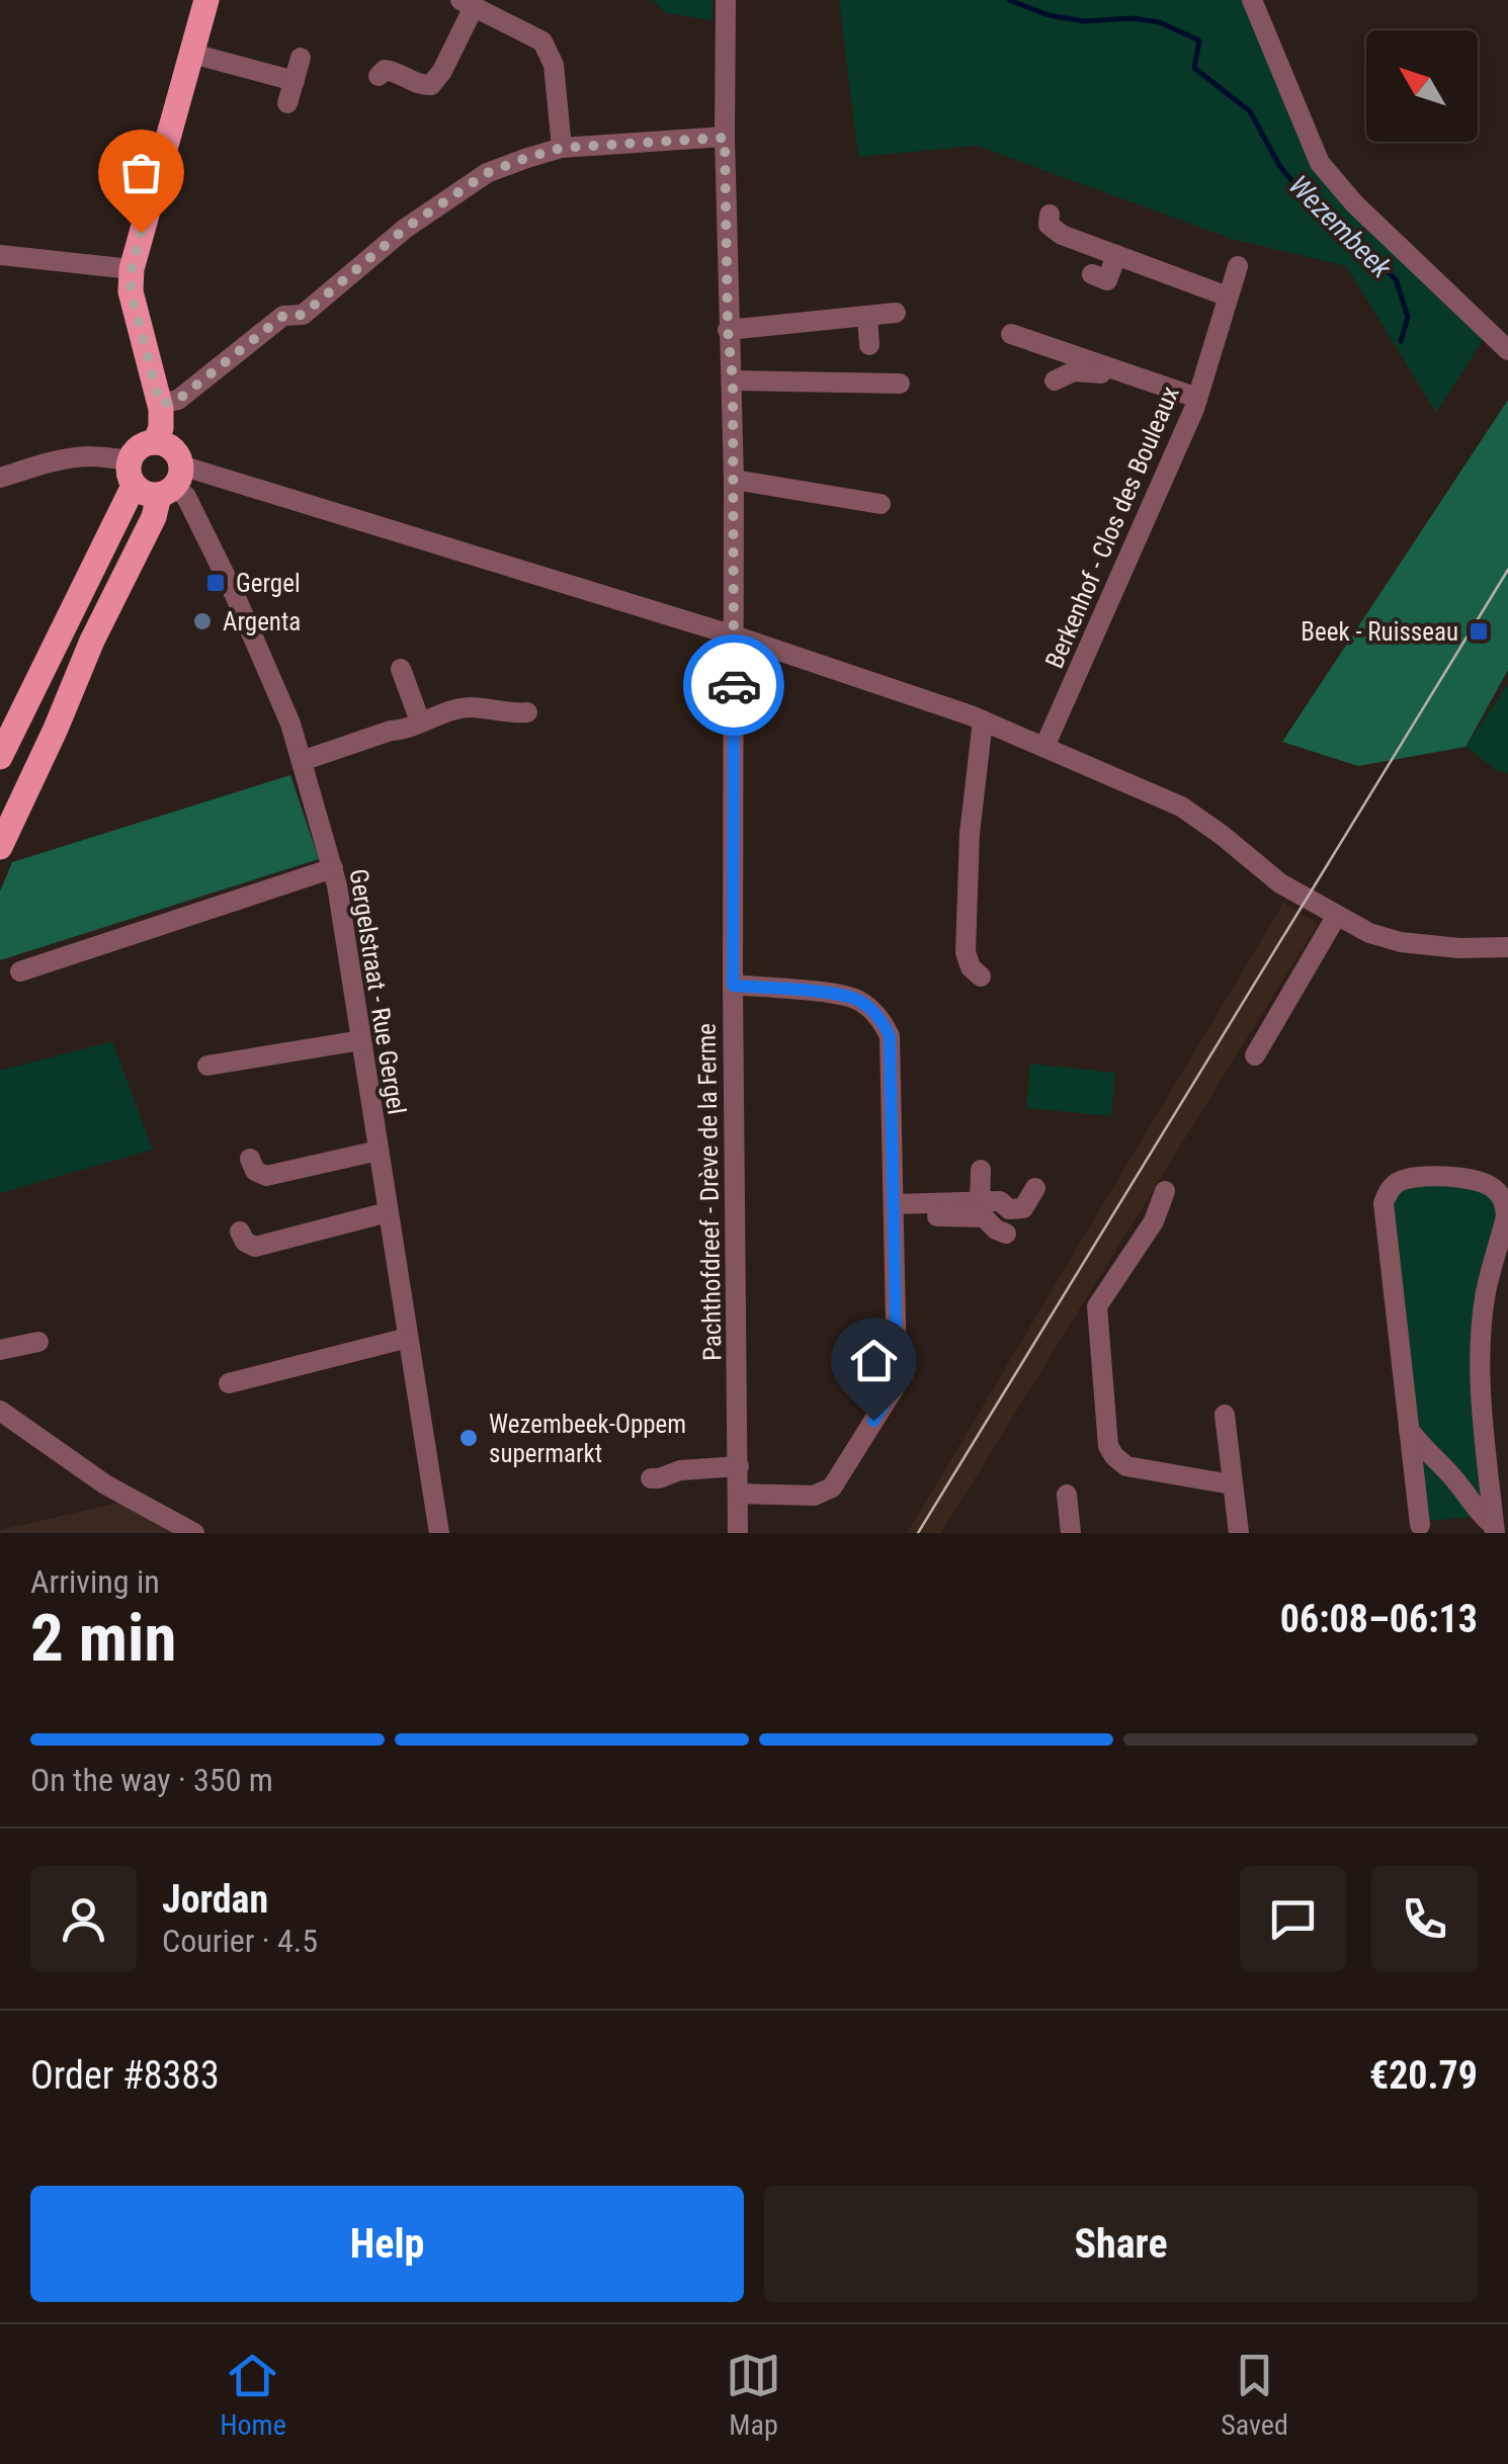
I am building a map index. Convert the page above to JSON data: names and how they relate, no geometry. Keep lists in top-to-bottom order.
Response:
{
  "streets": {
    "street": ["Berkenhof - Clos des Bouleaux", "Gergelstraat - Rue Gergel", "Pachthofdreef - Drève de la Ferme"]
  },
  "water": ["Wezembeek"],
  "places": {
    "transit": ["Gergel", "Beek - Ruisseau"],
    "other": ["Argenta", "Wezembeek-Oppem supermarkt"]
  },
  "north": "top left",
  "page": {
    "heading": ["2 min", "Arriving in", "06:08–06:13"],
    "panel": [
      "Jordan",
      "Courier · 4.5",
      "Order #8383",
      "€20.79"
    ],
    "bar": "On the way · 350 m",
    "buttons": ["Help", "Share"],
    "tabs": ["Home", "Map", "Saved"]
  }
}
